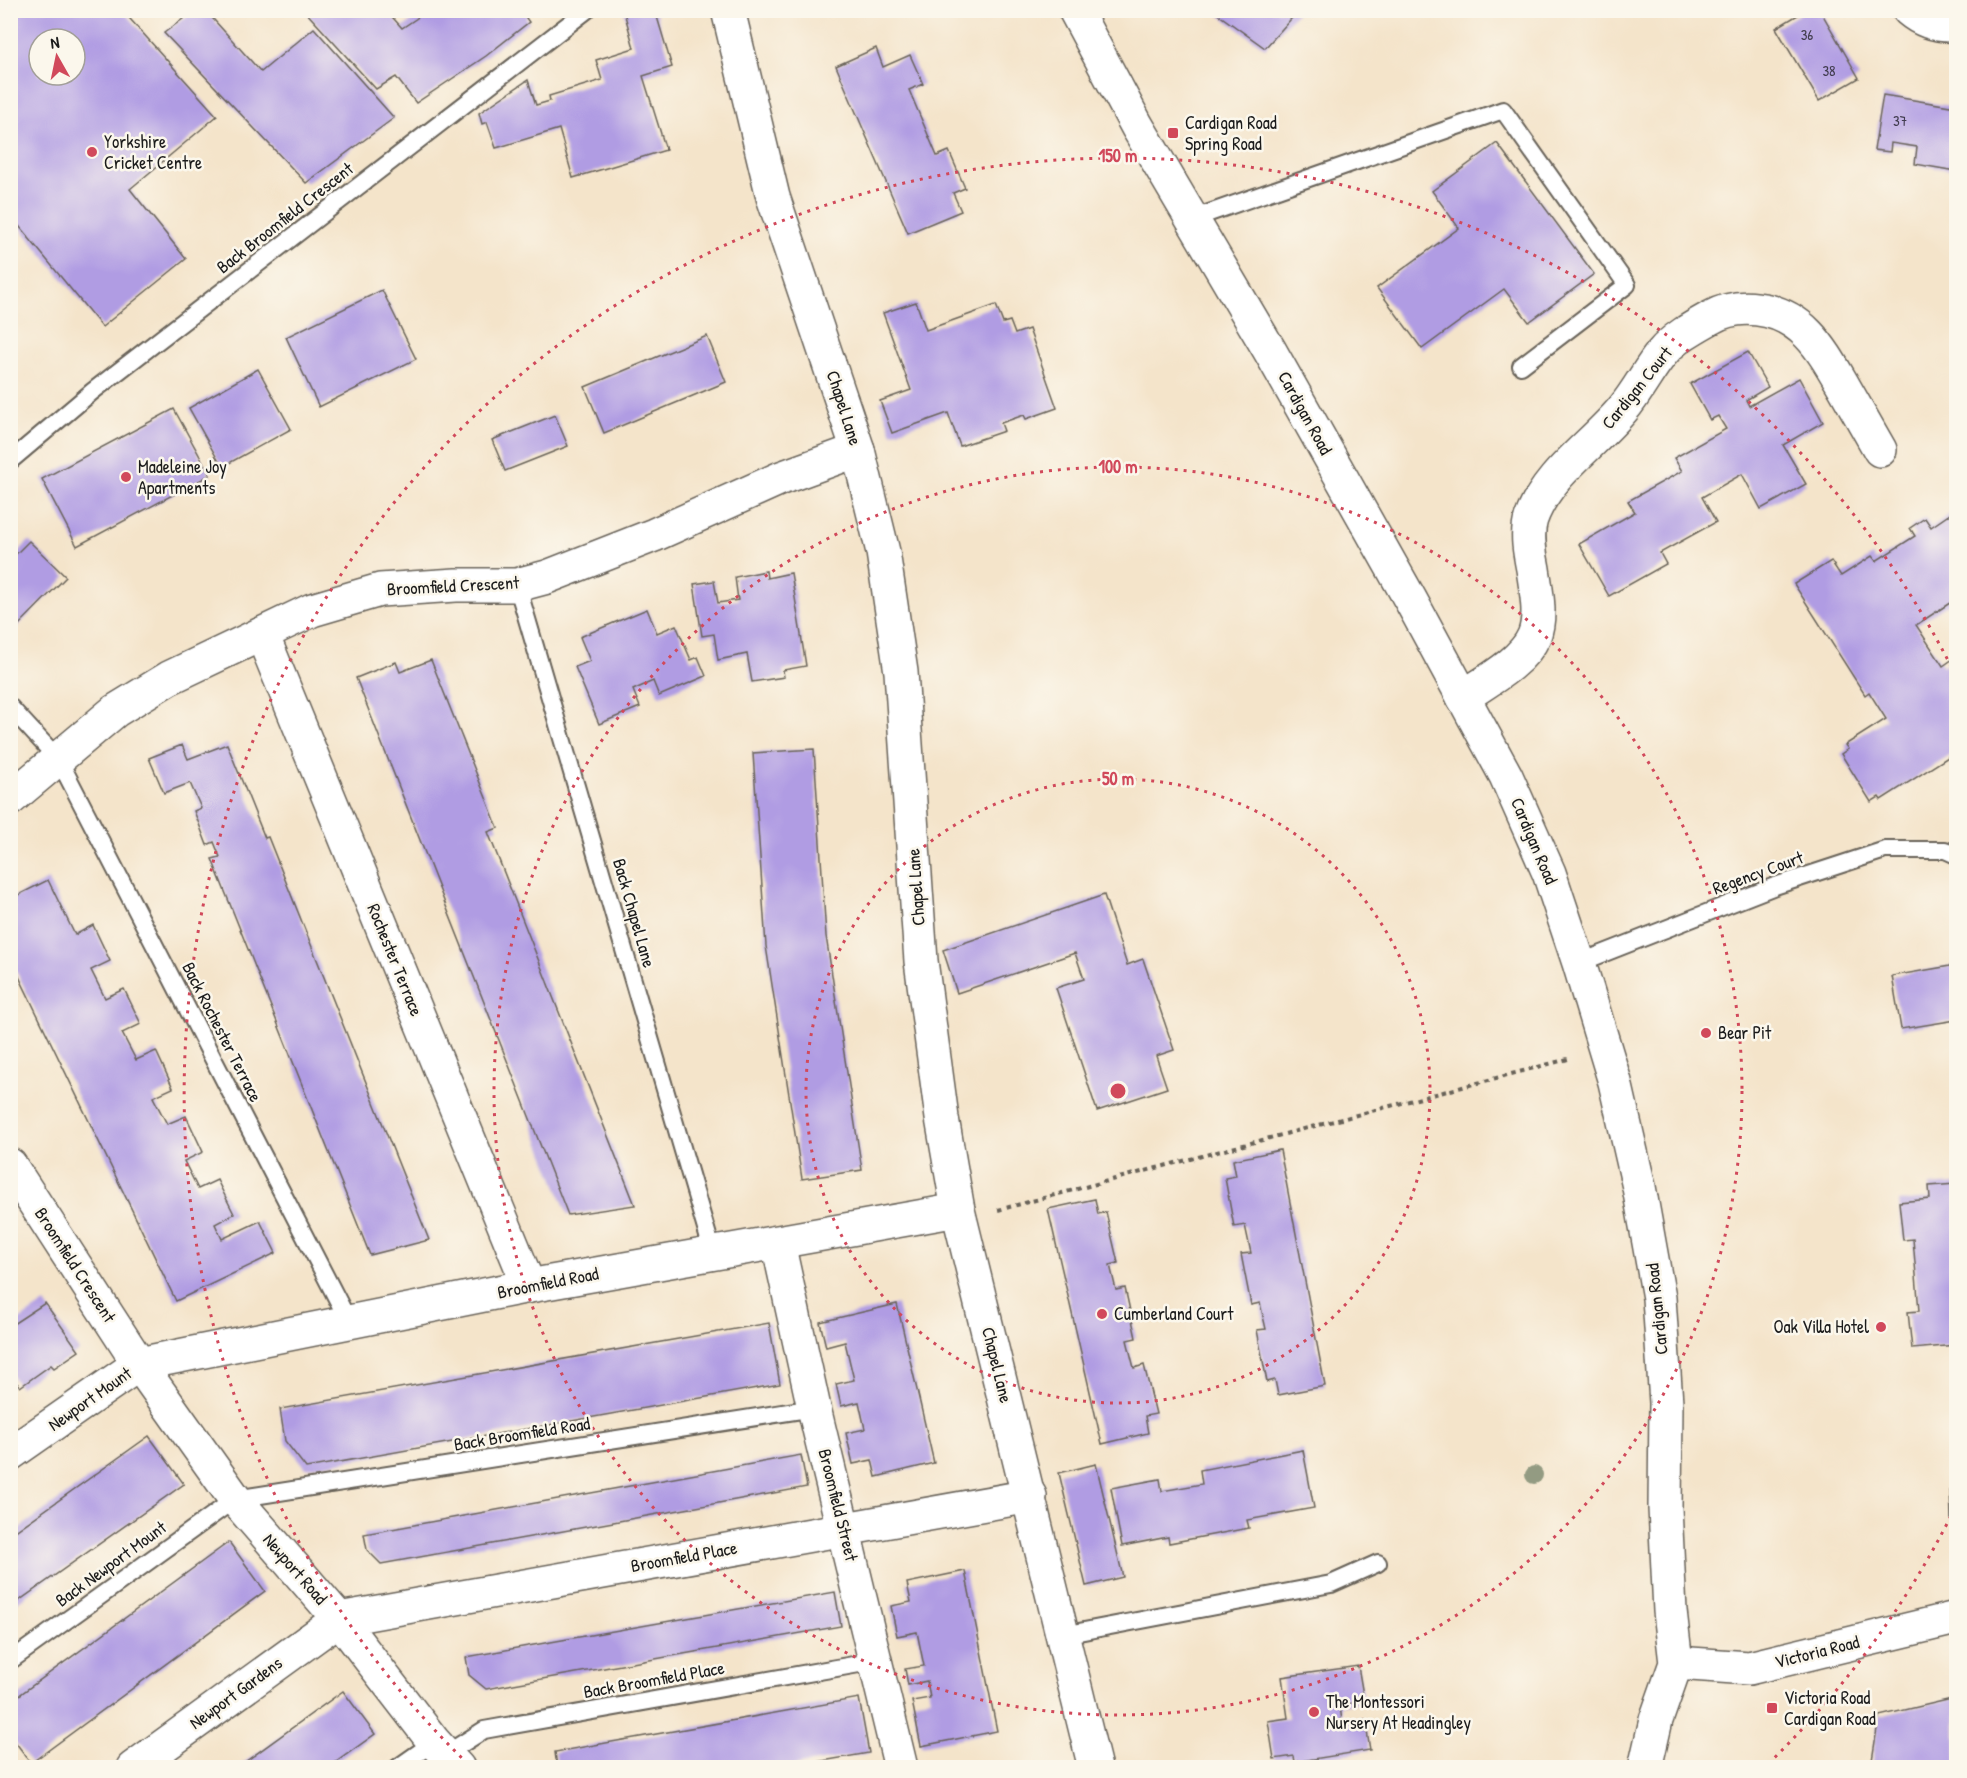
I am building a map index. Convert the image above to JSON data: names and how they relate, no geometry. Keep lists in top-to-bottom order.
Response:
{
  "streets": {
    "street": [
      "Cardigan Court",
      "Chapel Lane",
      "Cardigan Road",
      "Broomfield Crescent",
      "Rochester Terrace",
      "Broomfield Road",
      "Newport Mount",
      "Broomfield Street",
      "Broomfield Place",
      "Newport Road",
      "Victoria Road",
      "Newport Gardens"
    ],
    "lane": [
      "Back Broomfield Crescent",
      "Regency Court",
      "Back Chapel Lane",
      "Back Rochester Terrace",
      "Back Broomfield Road",
      "Back Newport Mount",
      "Back Broomfield Place"
    ]
  },
  "crossings": [
    ["Cardigan Court", "Cardigan Road"],
    ["Chapel Lane", "Broomfield Crescent"],
    ["Chapel Lane", "Broomfield Road"],
    ["Chapel Lane", "Broomfield Place"],
    ["Cardigan Road", "Regency Court"],
    ["Cardigan Road", "Victoria Road"],
    ["Broomfield Crescent", "Back Chapel Lane"],
    ["Broomfield Crescent", "Rochester Terrace"],
    ["Broomfield Crescent", "Back Rochester Terrace"],
    ["Broomfield Crescent", "Broomfield Road"],
    ["Broomfield Crescent", "Newport Mount"],
    ["Broomfield Crescent", "Newport Road"],
    ["Back Chapel Lane", "Broomfield Road"],
    ["Rochester Terrace", "Broomfield Road"],
    ["Back Rochester Terrace", "Broomfield Road"],
    ["Broomfield Road", "Newport Mount"],
    ["Broomfield Road", "Broomfield Street"],
    ["Broomfield Road", "Newport Road"],
    ["Newport Mount", "Newport Road"],
    ["Back Broomfield Road", "Broomfield Street"],
    ["Back Broomfield Road", "Back Newport Mount"],
    ["Back Broomfield Road", "Newport Road"],
    ["Broomfield Street", "Broomfield Place"],
    ["Broomfield Street", "Back Broomfield Place"],
    ["Broomfield Place", "Newport Road"],
    ["Broomfield Place", "Newport Gardens"],
    ["Back Newport Mount", "Newport Road"],
    ["Newport Road", "Back Broomfield Place"],
    ["Newport Road", "Newport Gardens"]
  ],
  "places": {
    "transit": ["Cardigan Road Spring Road", "Victoria Road Cardigan Road"],
    "other": [
      "Yorkshire Cricket Centre",
      "Madeleine Joy Apartments",
      "Bear Pit",
      "Cumberland Court",
      "Oak Villa Hotel",
      "The Montessori Nursery At Headingley"
    ]
  },
  "house_numbers": ["36", "38", "37"],
  "north": "top",
  "rings": ["150 m", "100 m", "50 m"]
}
